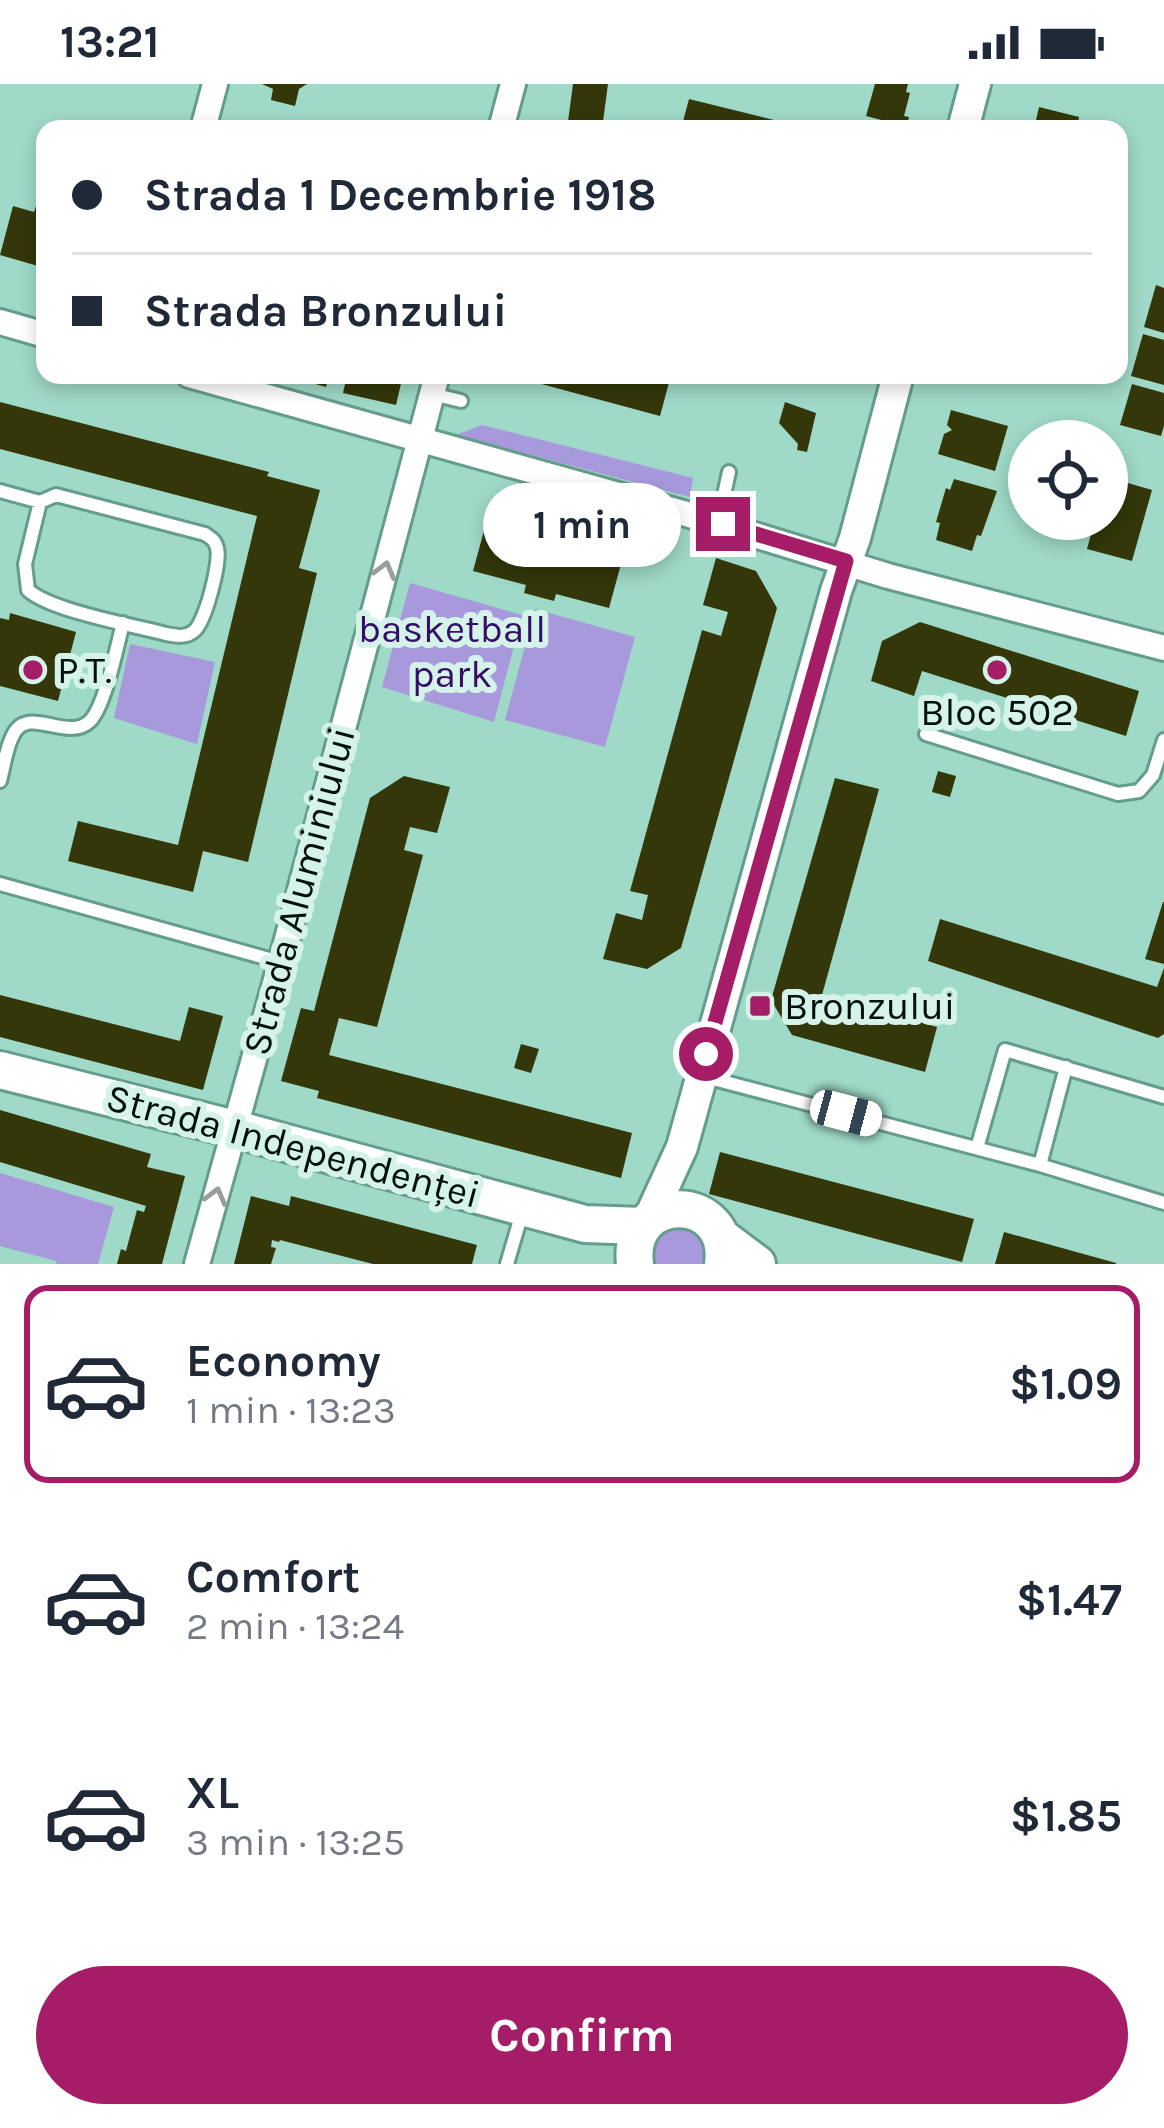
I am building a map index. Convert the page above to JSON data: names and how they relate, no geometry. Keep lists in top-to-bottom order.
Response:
{
  "streets": {
    "main road": ["Strada Independenței"],
    "street": ["Strada Aluminiului"]
  },
  "crossings": [
    ["Strada Aluminiului", "Strada Independenței"]
  ],
  "one_way": ["Strada Aluminiului"],
  "parks": ["basketball park"],
  "places": {
    "other": ["P.T.", "Bloc 502"],
    "transit": ["Bronzului"]
  },
  "page": {
    "status": "13:21",
    "banner": ["Strada 1 Decembrie 1918", "Strada Bronzului"],
    "bubble": "1 min",
    "list": [
      {
        "name": "Economy",
        "note": "1 min · 13:23",
        "value": "$1.09"
      },
      {
        "name": "Comfort",
        "note": "2 min · 13:24",
        "value": "$1.47"
      },
      {
        "name": "XL",
        "note": "3 min · 13:25",
        "value": "$1.85"
      }
    ],
    "buttons": "Confirm"
  }
}
